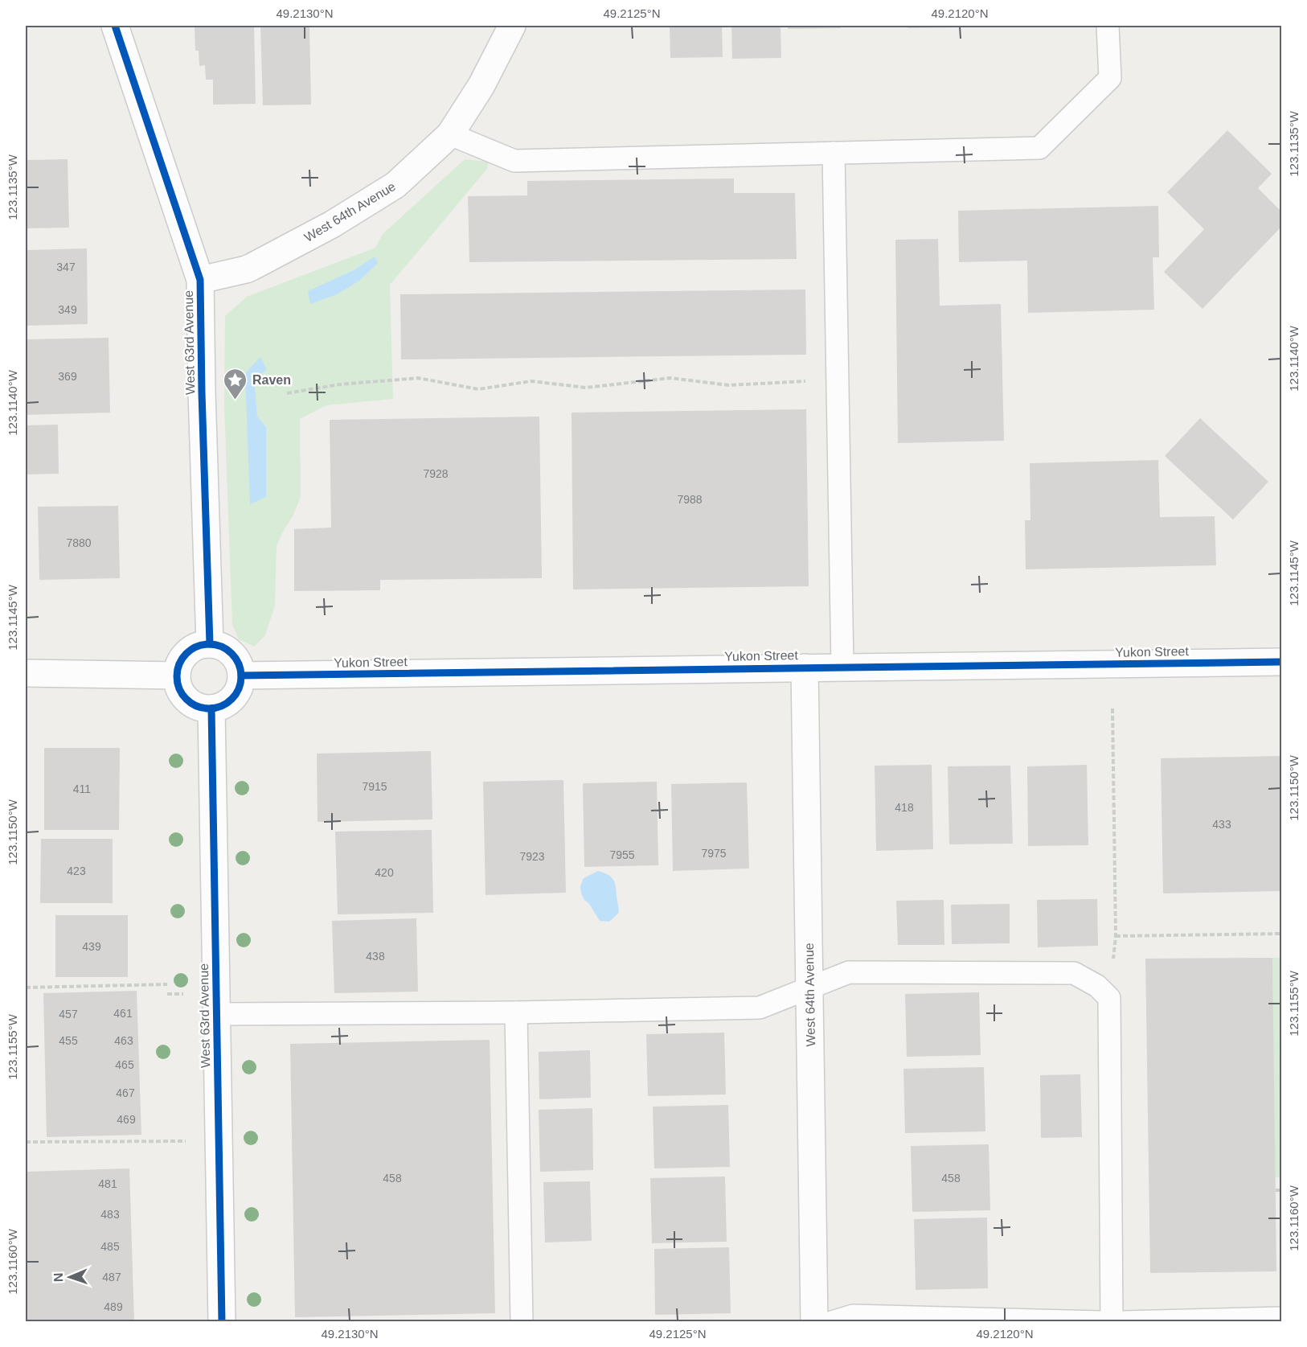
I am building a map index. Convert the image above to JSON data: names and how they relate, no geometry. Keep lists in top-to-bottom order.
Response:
{
  "streets": {
    "street": ["West 64th Avenue", "West 63rd Avenue", "Yukon Street"]
  },
  "crossings": [
    ["West 64th Avenue", "West 63rd Avenue"],
    ["West 64th Avenue", "Yukon Street"],
    ["West 63rd Avenue", "Yukon Street"]
  ],
  "places": {
    "place": ["Raven"]
  },
  "house_numbers": [
    "347",
    "349",
    "369",
    "7928",
    "7988",
    "7880",
    "7915",
    "411",
    "418",
    "433",
    "7975",
    "7955",
    "7923",
    "423",
    "420",
    "439",
    "438",
    "461",
    "457",
    "455",
    "463",
    "465",
    "467",
    "469",
    "458",
    "458",
    "481",
    "483",
    "485",
    "487",
    "489"
  ],
  "north": "left",
  "coordinates": [
    "49.2130°N",
    "49.2125°N",
    "49.2120°N",
    "123.1135°W",
    "123.1140°W",
    "123.1145°W",
    "123.1150°W",
    "123.1155°W",
    "123.1160°W"
  ]
}
